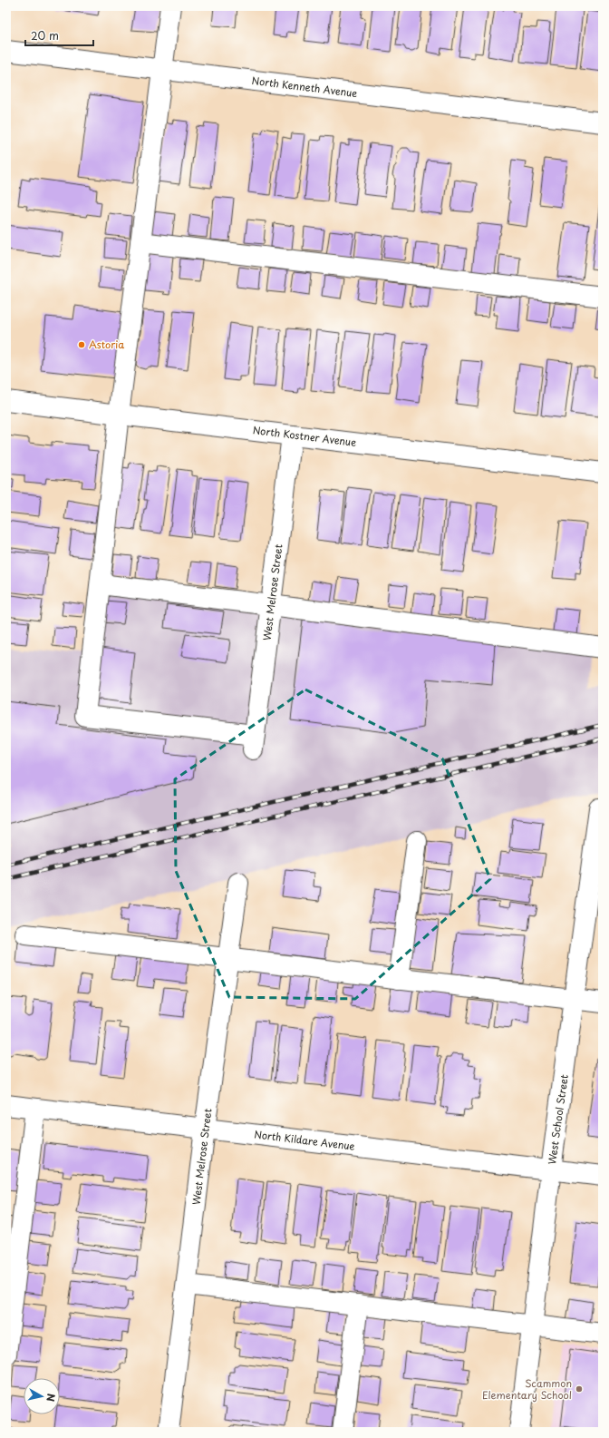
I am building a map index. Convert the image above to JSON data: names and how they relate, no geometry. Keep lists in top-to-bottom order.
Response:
{
  "streets": {
    "street": [
      "North Kenneth Avenue",
      "North Kostner Avenue",
      "West Melrose Street",
      "West School Street",
      "North Kildare Avenue"
    ]
  },
  "crossings": [
    ["North Kostner Avenue", "West Melrose Street"],
    ["West Melrose Street", "North Kildare Avenue"],
    ["West School Street", "North Kildare Avenue"]
  ],
  "places": ["Astoria", "Scammon Elementary School"],
  "scale_bar": "20 m",
  "north": "right"
}
